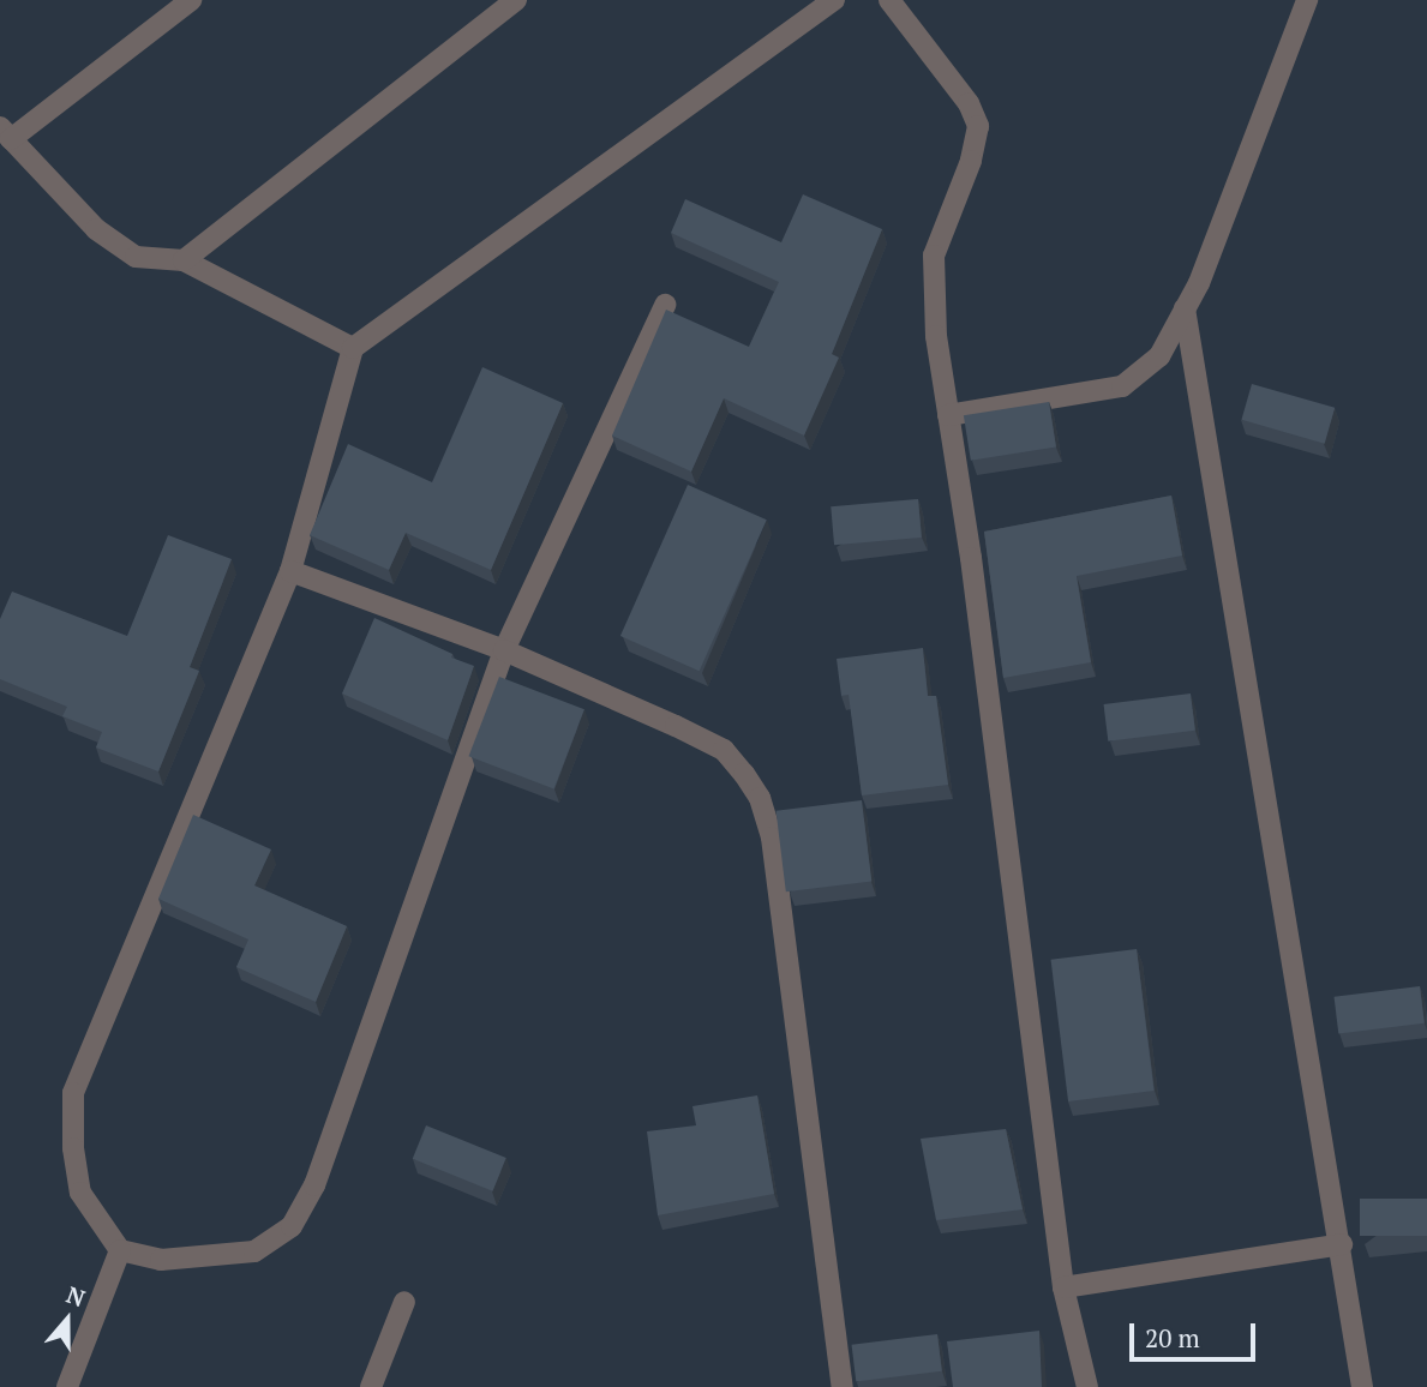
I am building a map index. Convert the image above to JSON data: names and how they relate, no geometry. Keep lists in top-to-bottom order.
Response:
{
  "scale_bar": "20 m",
  "north": "top"
}
